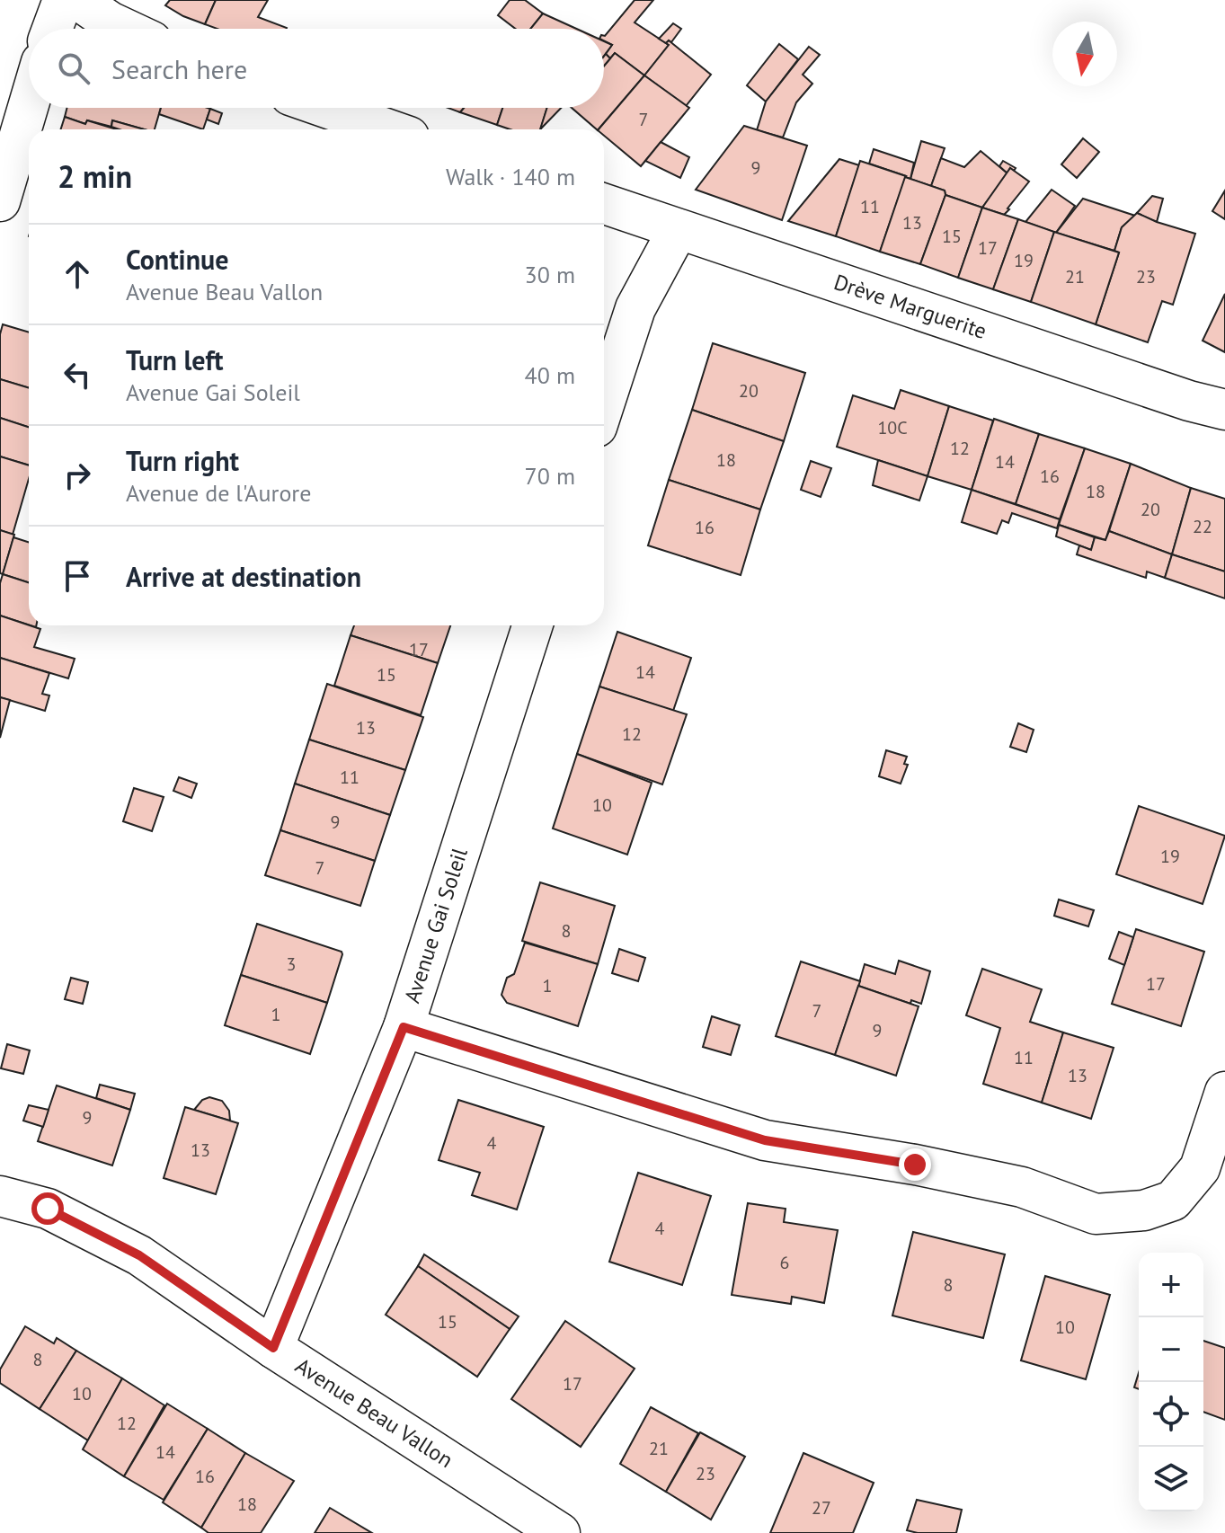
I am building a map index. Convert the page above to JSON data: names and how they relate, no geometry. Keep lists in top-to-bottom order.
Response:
{
  "streets": {
    "street": ["Drève Marguerite", "Avenue Gai Soleil", "Avenue Beau Vallon"]
  },
  "crossings": [
    ["Avenue Gai Soleil", "Avenue Beau Vallon"]
  ],
  "house_numbers": [
    "7",
    "9",
    "11",
    "13",
    "15",
    "17",
    "19",
    "21",
    "23",
    "20",
    "10C",
    "12",
    "18",
    "14",
    "16",
    "18",
    "20",
    "22",
    "16",
    "17",
    "14",
    "15",
    "13",
    "12",
    "11",
    "10",
    "9",
    "19",
    "7",
    "8",
    "3",
    "17",
    "1",
    "7",
    "1",
    "9",
    "11",
    "13",
    "9",
    "4",
    "13",
    "4",
    "6",
    "8",
    "15",
    "10",
    "8",
    "17",
    "10",
    "12",
    "21",
    "14",
    "23",
    "16",
    "18",
    "27"
  ],
  "north": "bottom",
  "page": {
    "search": "Search here",
    "heading": ["2 min", "Walk · 140 m"],
    "list": [
      ["Continue", "Avenue Beau Vallon", "30 m"],
      ["Turn left", "Avenue Gai Soleil", "40 m"],
      ["Turn right", "Avenue de l'Aurore", "70 m"],
      "Arrive at destination"
    ],
    "map_buttons": ["+", "−"]
  }
}
